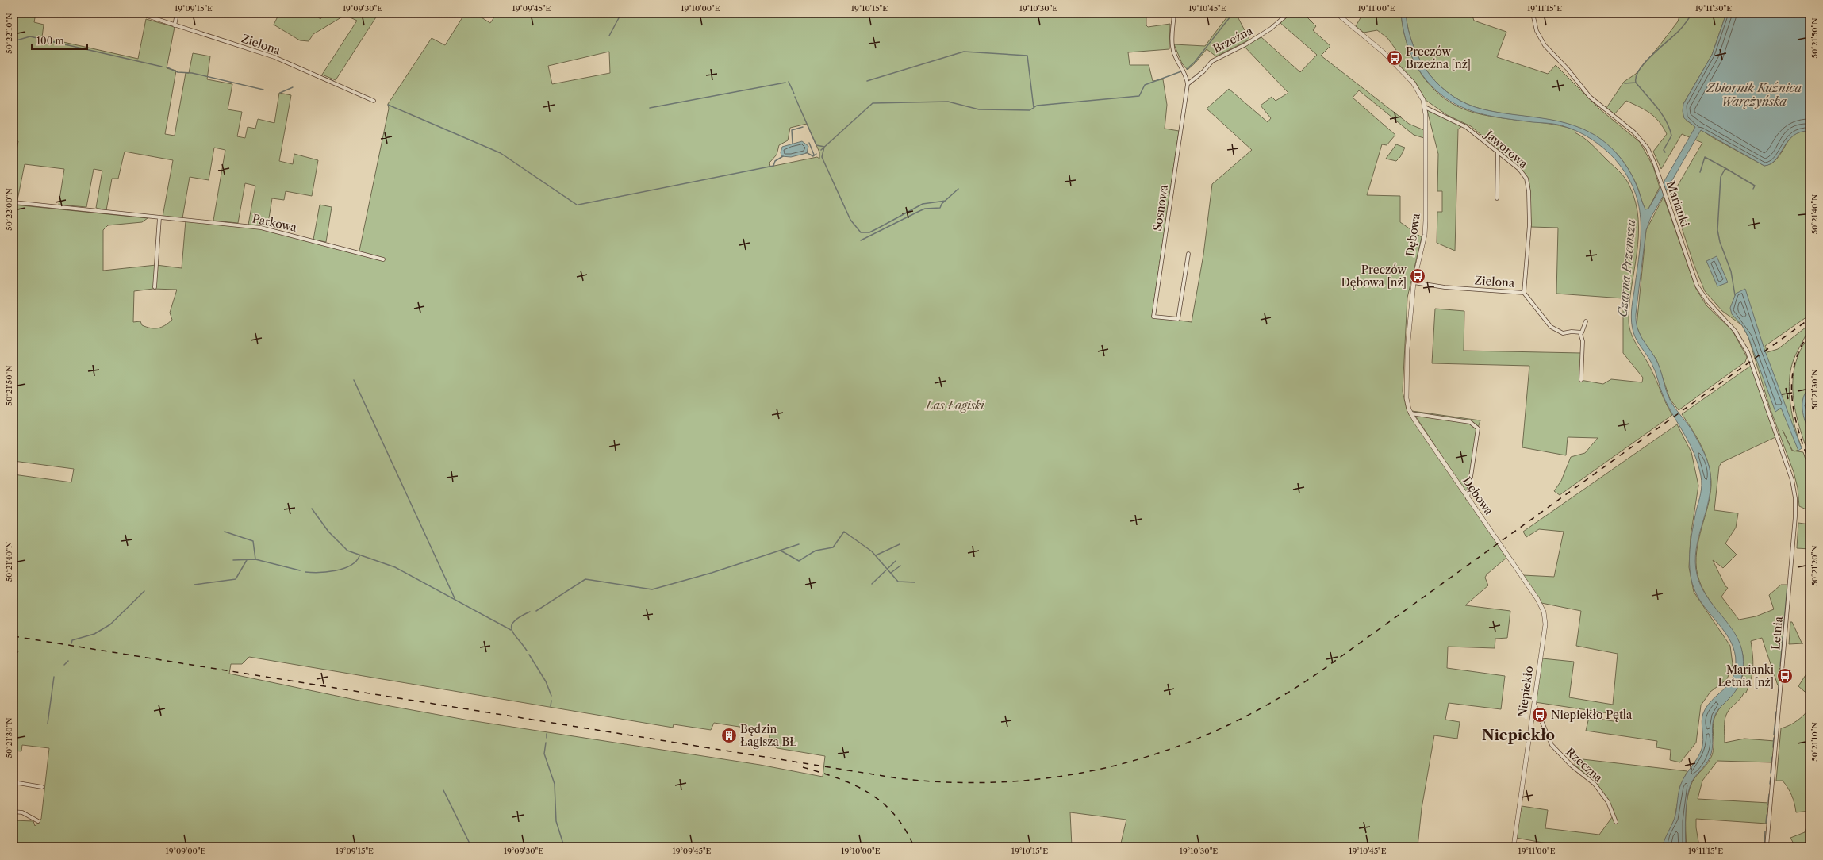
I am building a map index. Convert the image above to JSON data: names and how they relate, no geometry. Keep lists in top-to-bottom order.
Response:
{
  "streets": {
    "street": [
      "Brzeźna",
      "Zielona",
      "Jaworowa",
      "Marianki",
      "Sosnowa",
      "Parkowa",
      "Dębowa",
      "Letnia",
      "Niepiekło",
      "Rzeczna"
    ]
  },
  "crossings": [
    ["Brzeźna", "Sosnowa"],
    ["Zielona", "Jaworowa"],
    ["Zielona", "Dębowa"],
    ["Jaworowa", "Dębowa"],
    ["Marianki", "Letnia"],
    ["Dębowa", "Niepiekło"],
    ["Niepiekło", "Rzeczna"]
  ],
  "districts": ["Niepiekło"],
  "water": ["Zbiornik Kuźnica Warężyńska", "Czarna Przemsza"],
  "parks": ["Las Łagiski"],
  "places": {
    "bus stop": [
      "Preczów Brzeźna [nż]",
      "Preczów Dębowa [nż]",
      "Marianki Letnia [nż]",
      "Niepiekło Pętla"
    ],
    "building": ["Będzin Łagisza BŁ"]
  },
  "scale_bar": "100 m",
  "coordinates": [
    "19°09'15\"E",
    "19°09'30\"E",
    "19°09'45\"E",
    "19°10'00\"E",
    "19°10'15\"E",
    "19°10'30\"E",
    "19°10'45\"E",
    "19°11'00\"E",
    "19°11'15\"E",
    "19°11'30\"E",
    "50°22'10\"N",
    "50°21'50\"N",
    "50°22'00\"N",
    "50°21'40\"N",
    "50°21'30\"N",
    "50°21'20\"N",
    "50°21'10\"N",
    "19°09'00\"E"
  ]
}
